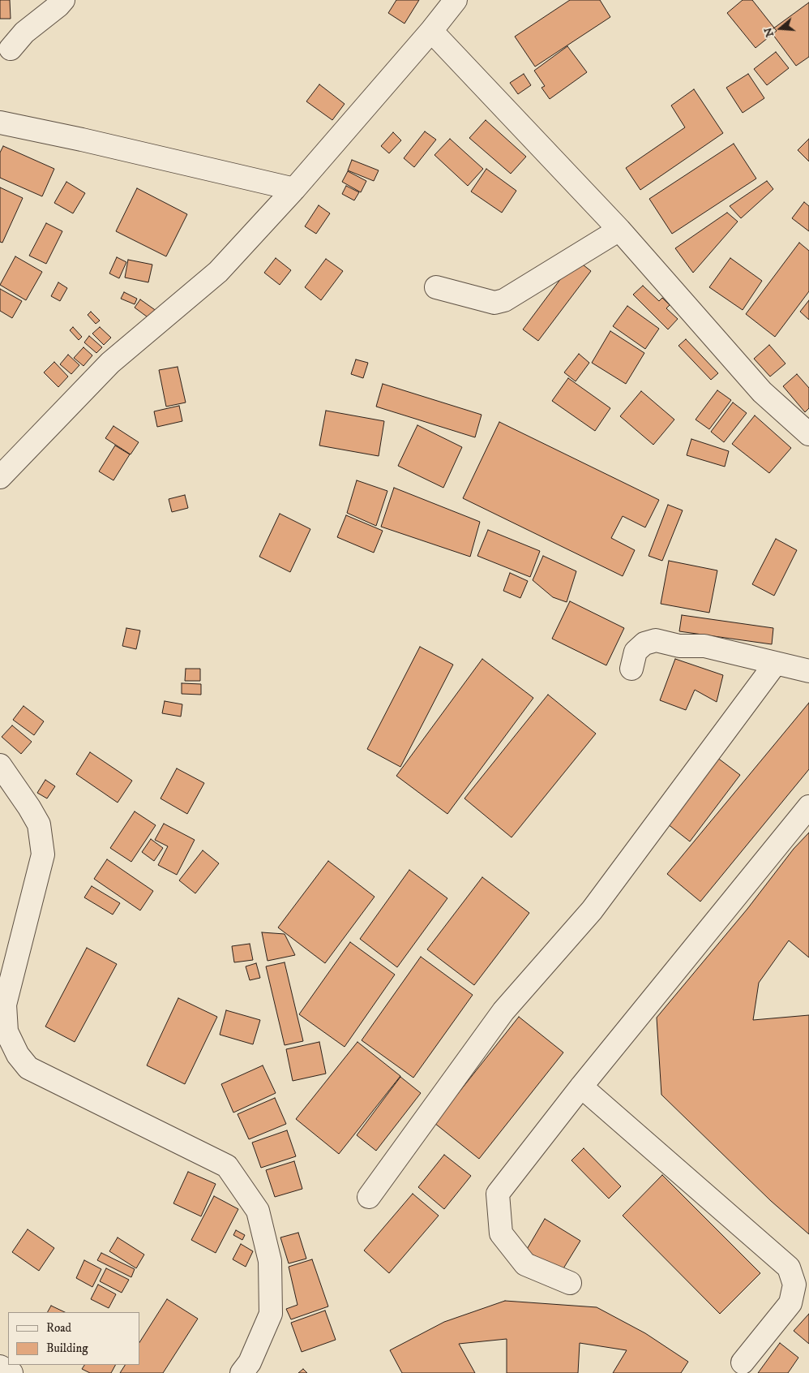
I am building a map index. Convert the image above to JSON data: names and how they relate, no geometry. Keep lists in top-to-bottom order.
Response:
{
  "legend": ["Road", "Building"],
  "north": "left"
}
